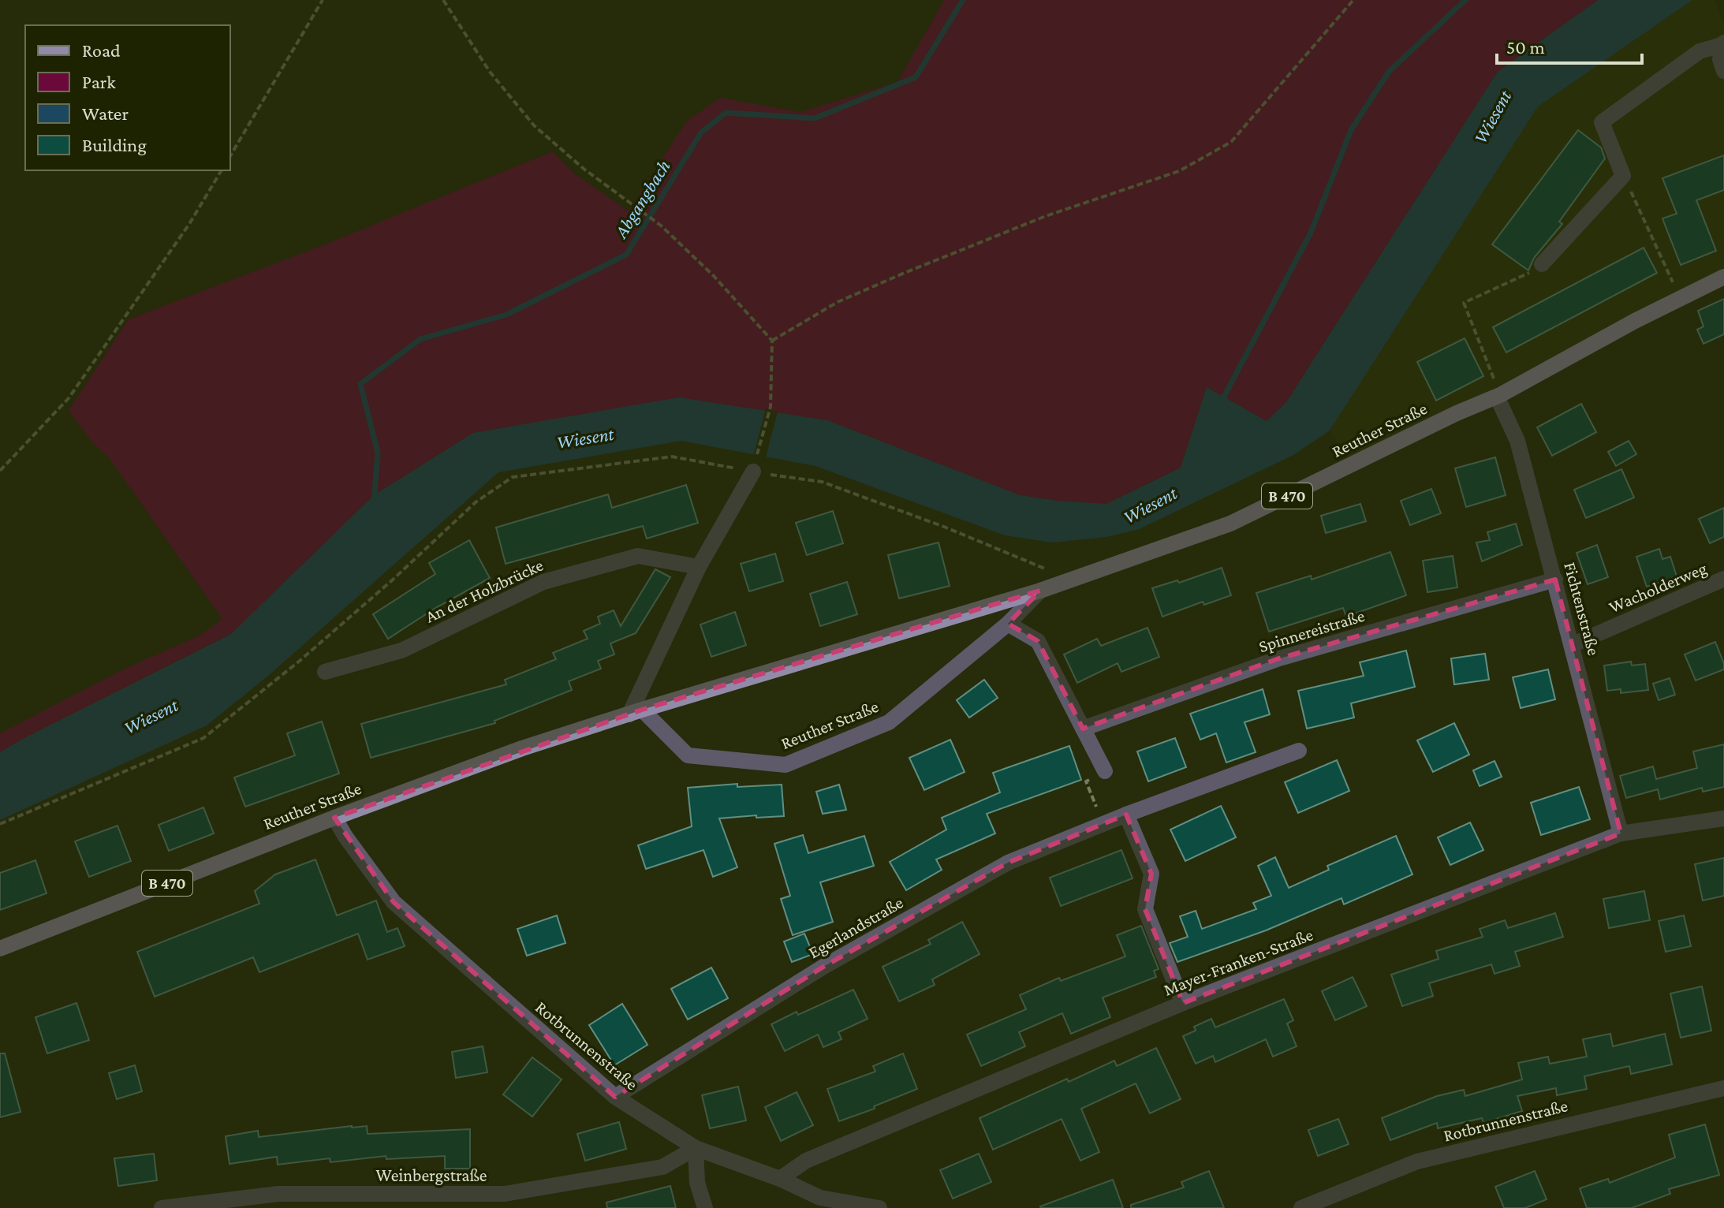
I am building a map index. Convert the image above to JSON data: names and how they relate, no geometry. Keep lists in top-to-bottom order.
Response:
{
  "streets": {
    "main road": ["Reuther Straße", "B 470"],
    "street": [
      "Wacholderweg",
      "An der Holzbrücke",
      "Fichtenstraße",
      "Spinnereistraße",
      "Egerlandstraße",
      "Mayer-Franken-Straße",
      "Rotbrunnenstraße",
      "Weinbergstraße"
    ]
  },
  "crossings": [
    ["Reuther Straße", "Fichtenstraße"],
    ["Reuther Straße", "Rotbrunnenstraße"],
    ["Wacholderweg", "Fichtenstraße"],
    ["Fichtenstraße", "Spinnereistraße"],
    ["Fichtenstraße", "Mayer-Franken-Straße"],
    ["Egerlandstraße", "Rotbrunnenstraße"],
    ["Mayer-Franken-Straße", "Rotbrunnenstraße"],
    ["Rotbrunnenstraße", "Weinbergstraße"]
  ],
  "water": ["Wiesent", "Abgangbach"],
  "legend": [
    "Road",
    "Park",
    "Water",
    "Building"
  ],
  "scale_bar": "50 m"
}
